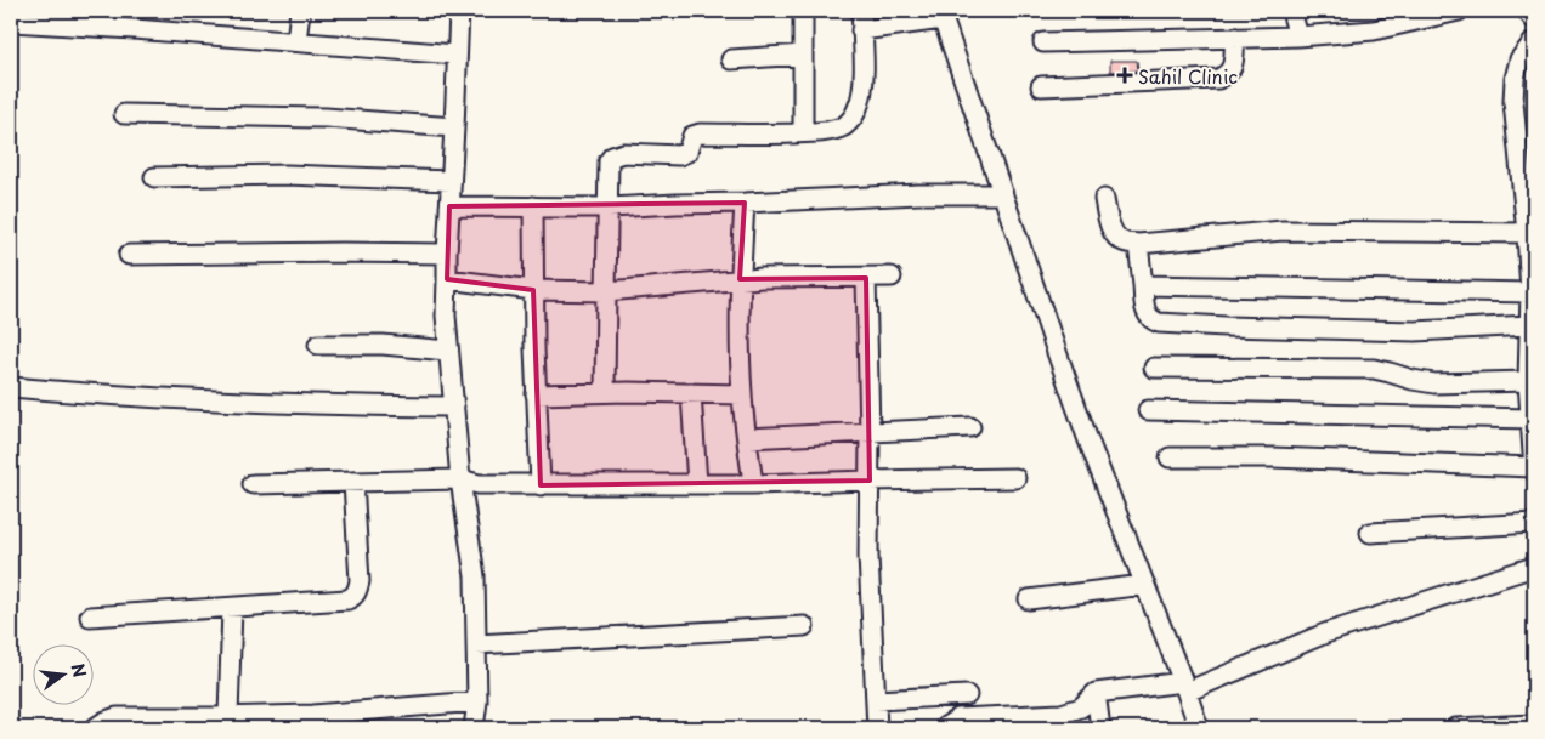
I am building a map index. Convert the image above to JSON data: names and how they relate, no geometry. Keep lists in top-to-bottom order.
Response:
{
  "places": {
    "health": ["Sahil Clinic"]
  },
  "north": "right"
}
